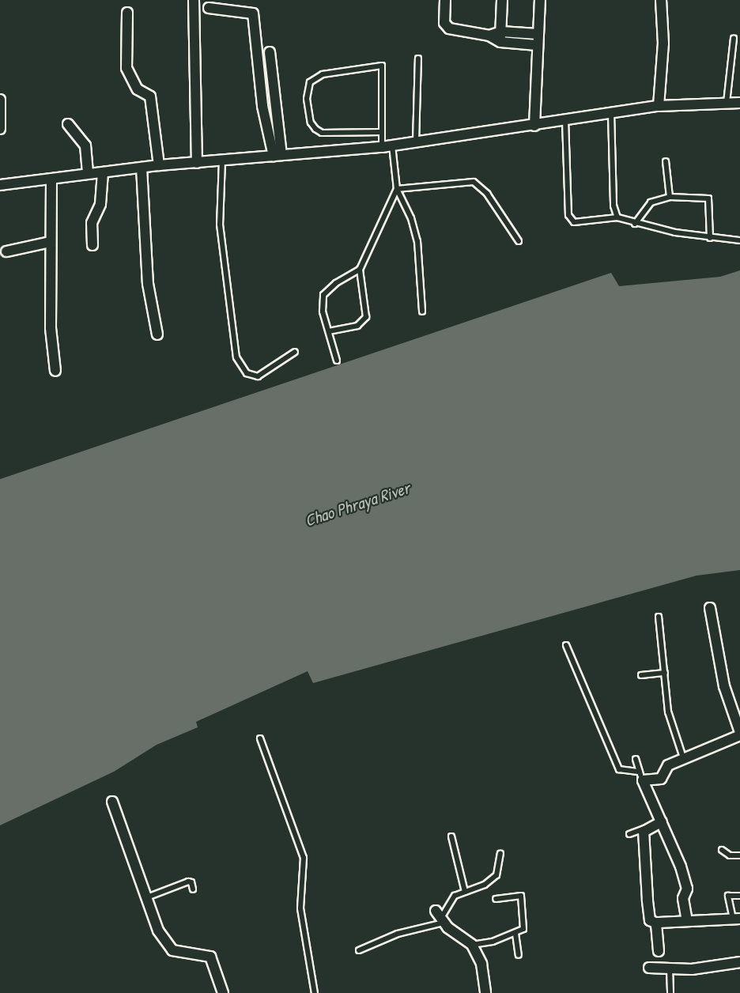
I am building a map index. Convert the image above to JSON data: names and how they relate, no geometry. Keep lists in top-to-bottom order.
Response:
{
  "water": ["Chao Phraya River"]
}
